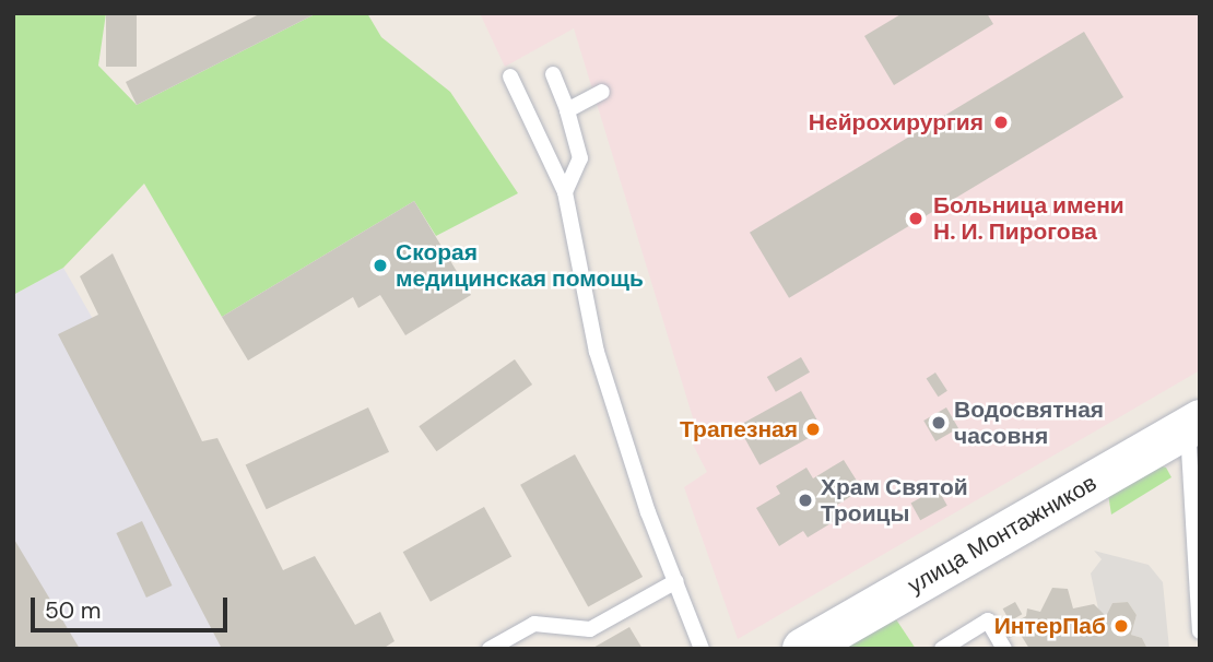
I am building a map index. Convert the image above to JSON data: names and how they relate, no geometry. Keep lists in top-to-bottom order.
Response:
{
  "streets": {
    "main road": ["улица Монтажников"]
  },
  "places": [
    "Нейрохирургия",
    "Больница имени Н. И. Пирогова",
    "Скорая медицинская помощь",
    "Водосвятная часовня",
    "Трапезная",
    "Храм Святой Троицы",
    "ИнтерПаб"
  ],
  "scale_bar": "50 m"
}
